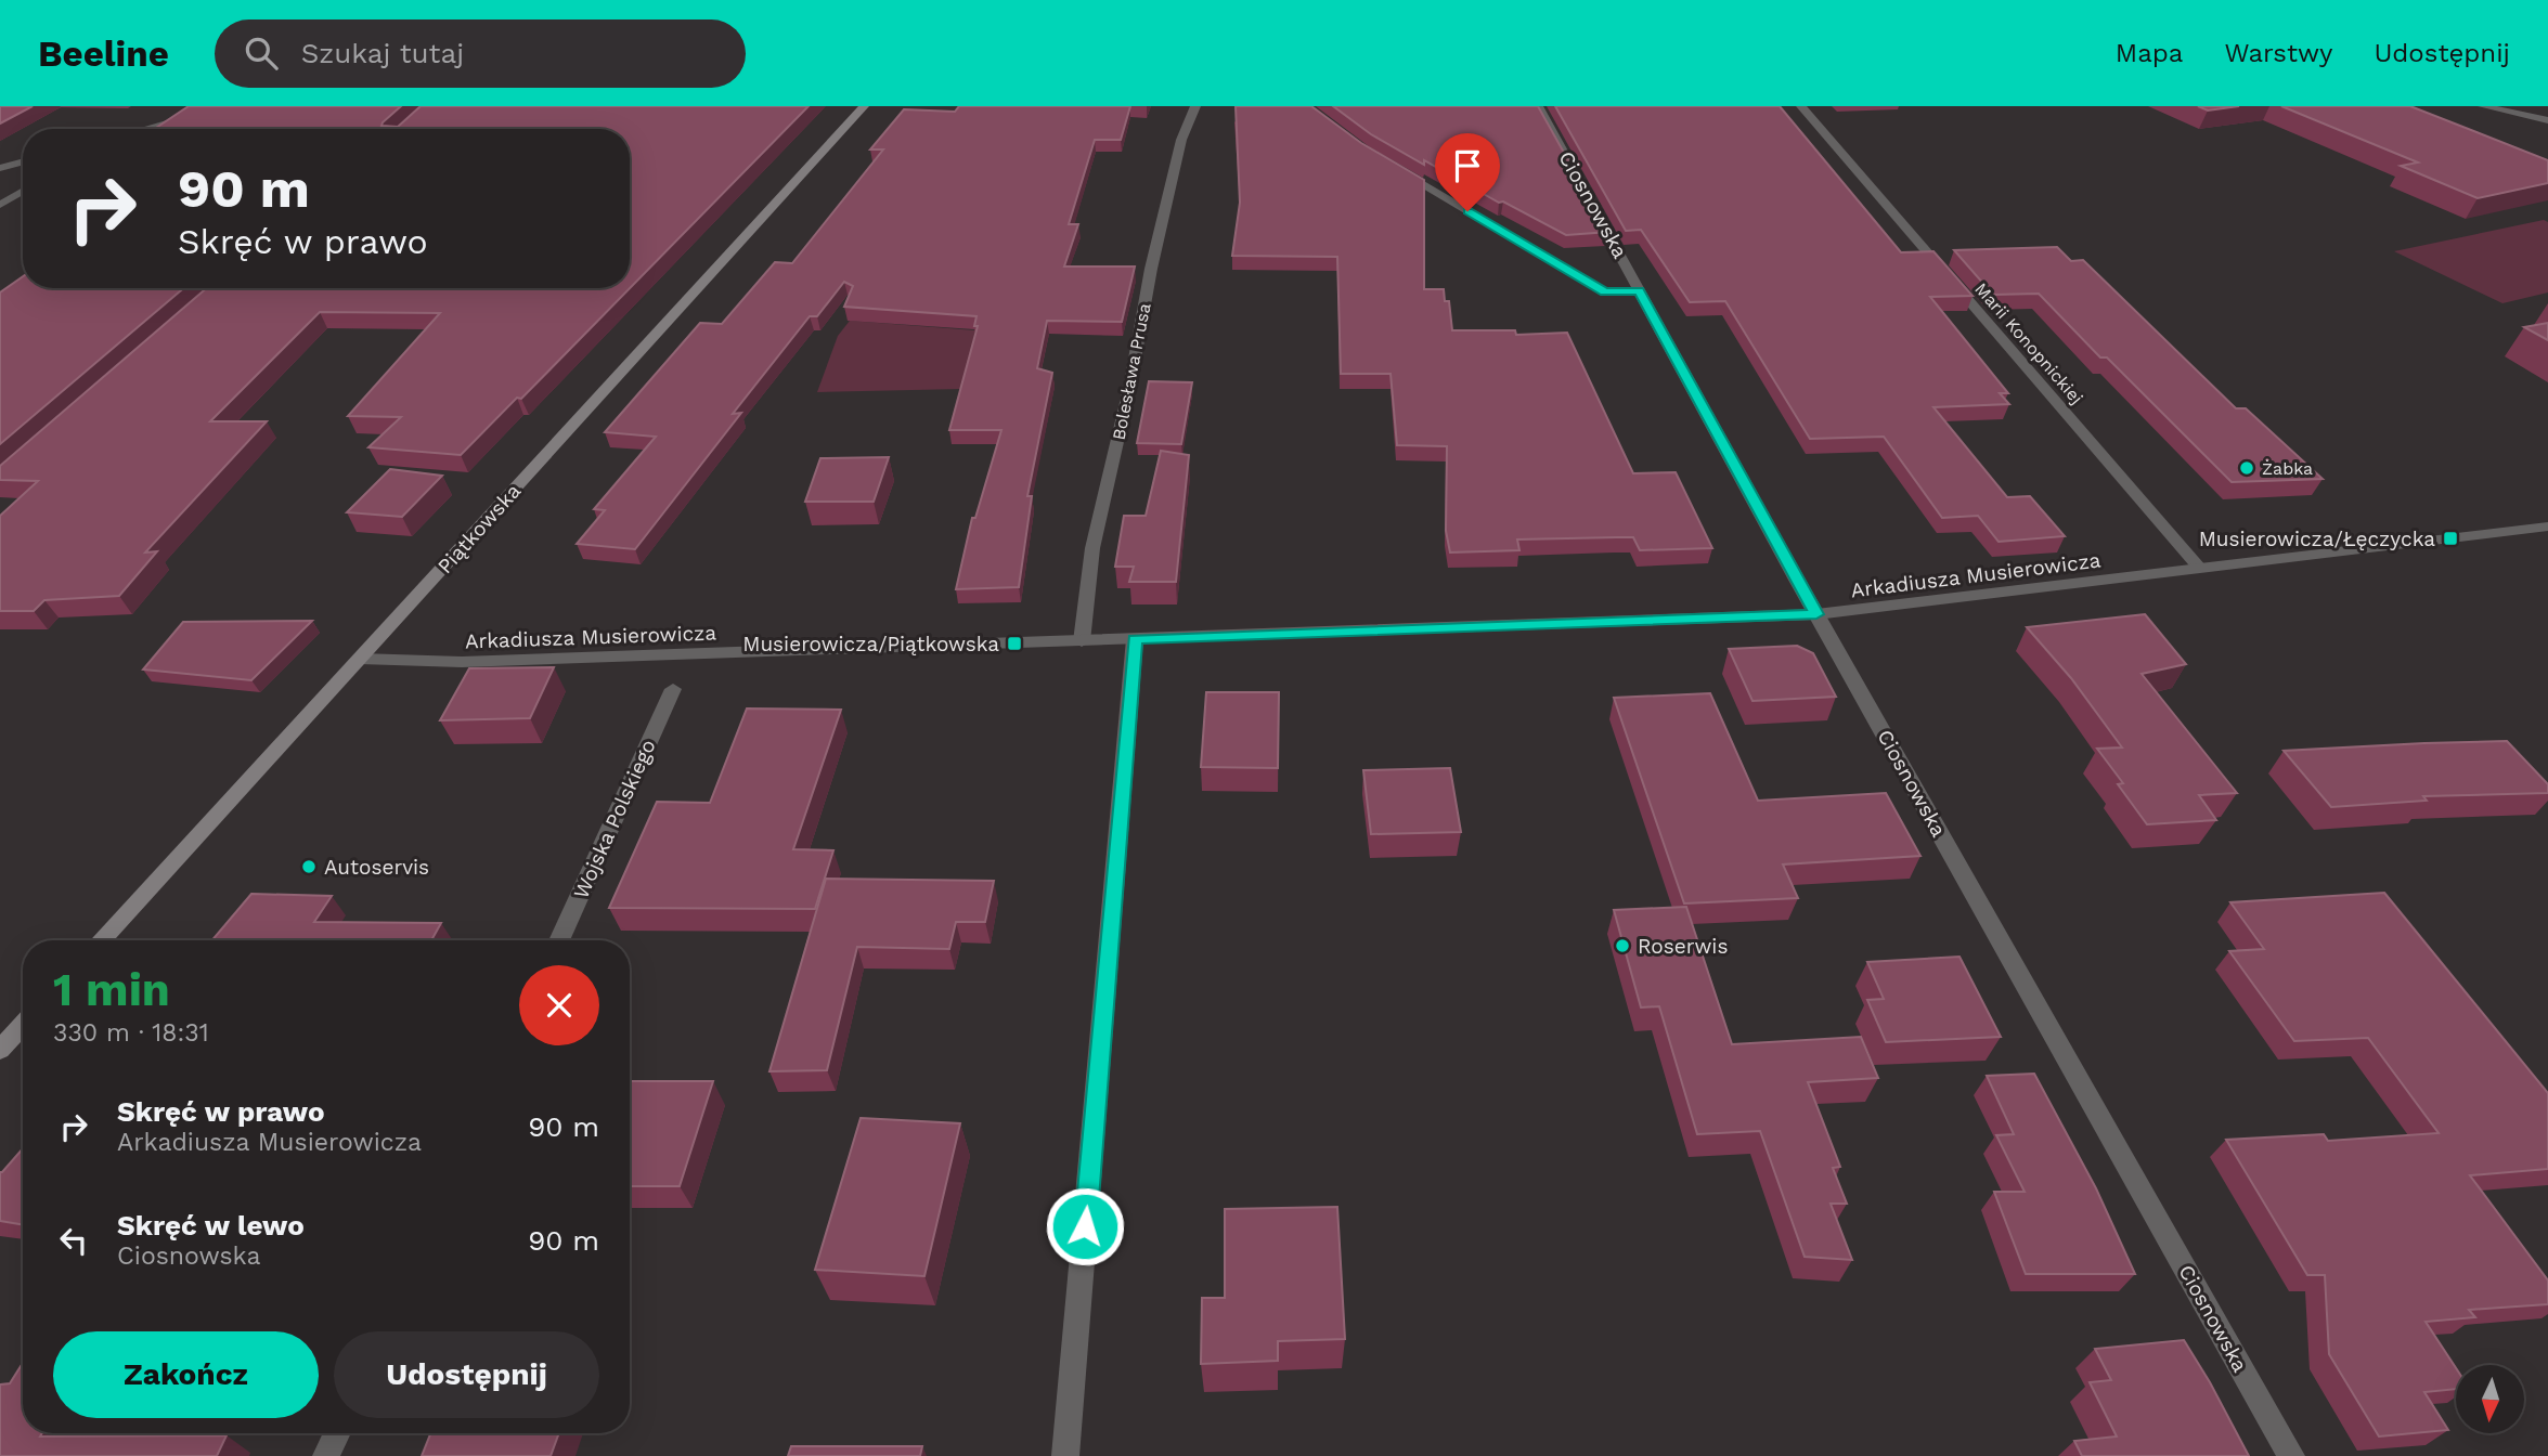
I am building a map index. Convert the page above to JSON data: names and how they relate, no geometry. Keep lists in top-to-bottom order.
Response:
{
  "streets": {
    "main road": ["Piątkowska"],
    "street": [
      "Ciosnowska",
      "Marii Konopnickiej",
      "Bolesława Prusa",
      "Arkadiusza Musierowicza",
      "Wojska Polskiego"
    ]
  },
  "crossings": [
    ["Ciosnowska", "Arkadiusza Musierowicza"],
    ["Marii Konopnickiej", "Arkadiusza Musierowicza"],
    ["Bolesława Prusa", "Arkadiusza Musierowicza"],
    ["Piątkowska", "Arkadiusza Musierowicza"]
  ],
  "places": {
    "other": ["Żabka", "Autoservis", "Roserwis"],
    "transit": ["Musierowicza/Łęczycka", "Musierowicza/Piątkowska"]
  },
  "north": "bottom",
  "page": {
    "header": "Beeline",
    "search": "Szukaj tutaj",
    "nav": ["Mapa", "Warstwy", "Udostępnij"],
    "turn": ["90 m", "Skręć w prawo"],
    "heading": ["1 min", "330 m · 18:31"],
    "list": [
      {
        "name": "Skręć w prawo",
        "note": "Arkadiusza Musierowicza",
        "value": "90 m"
      },
      {
        "name": "Skręć w lewo",
        "note": "Ciosnowska",
        "value": "90 m"
      }
    ],
    "buttons": ["Zakończ", "Udostępnij"]
  }
}
